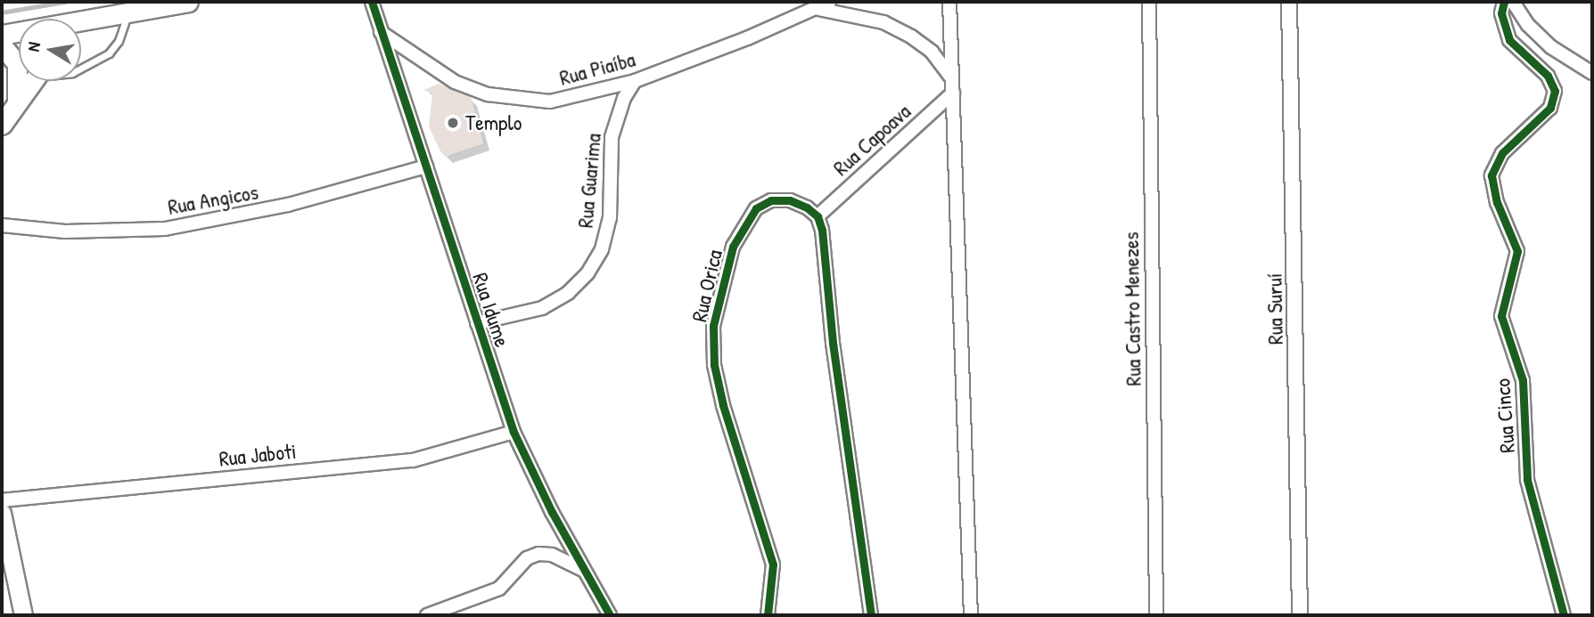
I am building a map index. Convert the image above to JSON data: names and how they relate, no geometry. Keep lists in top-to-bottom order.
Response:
{
  "streets": {
    "street": [
      "Rua Piaíba",
      "Rua Capoava",
      "Rua Guarima",
      "Rua Angicos",
      "Rua Orica",
      "Rua Castro Menezes",
      "Rua Suruí",
      "Rua Idume",
      "Rua Cinco",
      "Rua Jaboti"
    ]
  },
  "crossings": [
    ["Rua Piaíba", "Rua Guarima"],
    ["Rua Piaíba", "Rua Idume"],
    ["Rua Capoava", "Rua Orica"],
    ["Rua Guarima", "Rua Idume"],
    ["Rua Angicos", "Rua Idume"],
    ["Rua Idume", "Rua Jaboti"]
  ],
  "places": ["Templo"],
  "north": "left"
}
